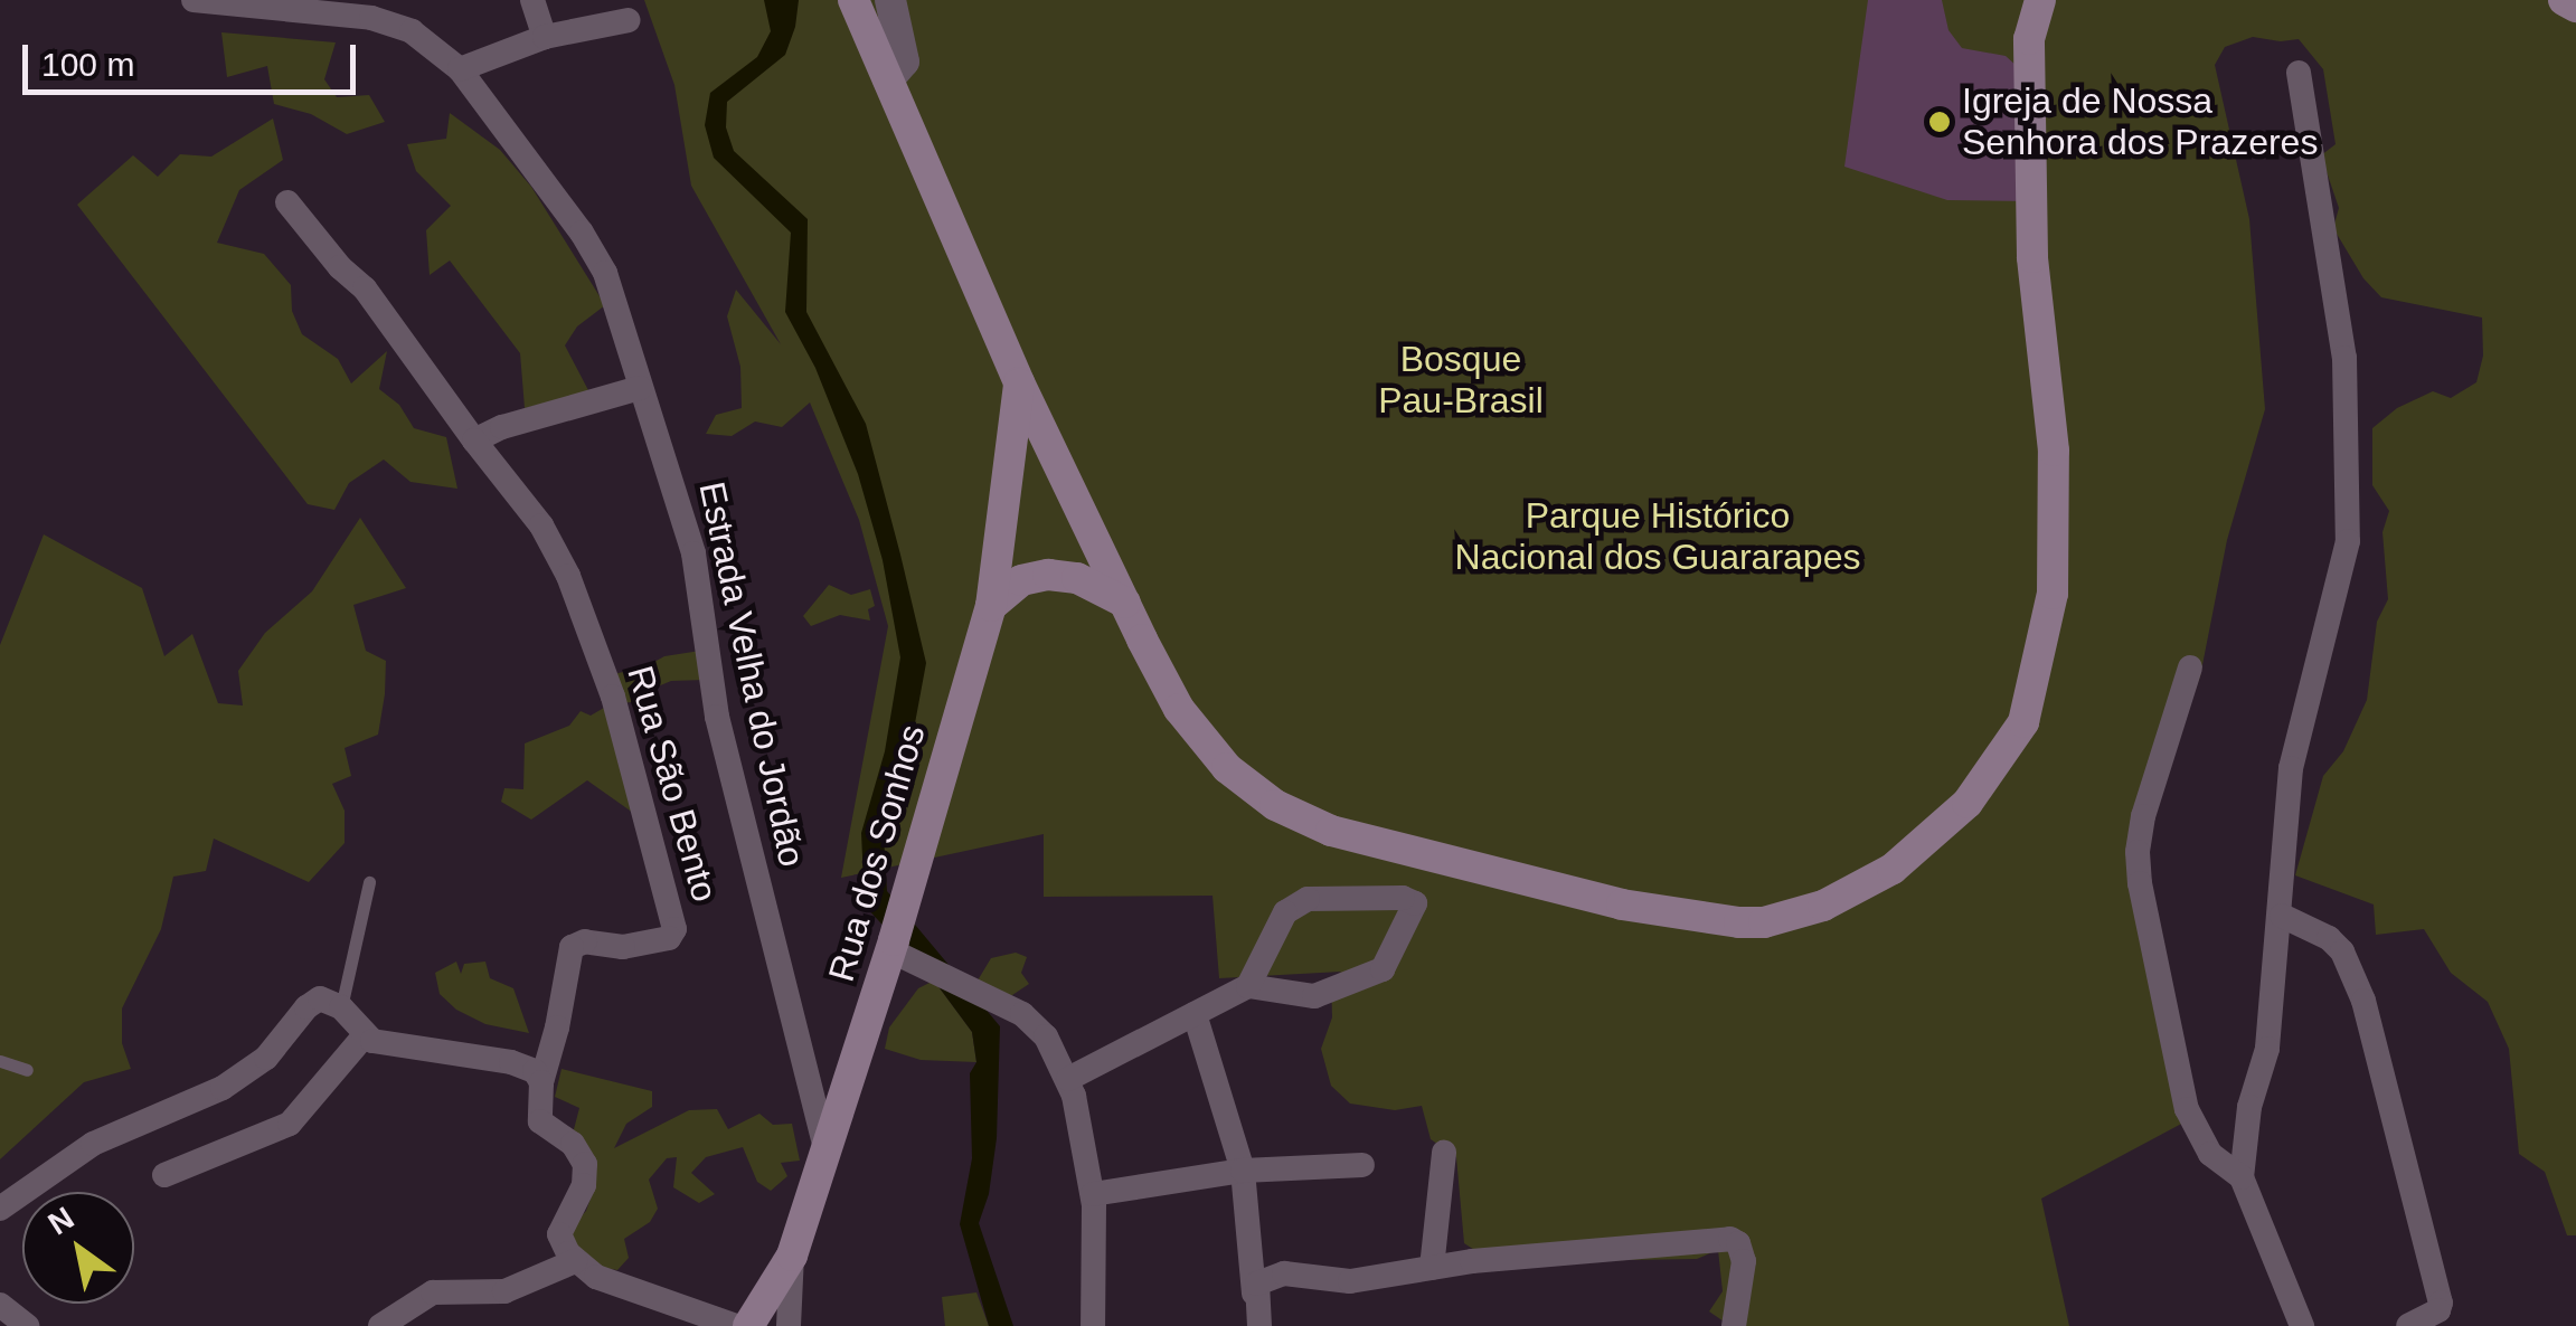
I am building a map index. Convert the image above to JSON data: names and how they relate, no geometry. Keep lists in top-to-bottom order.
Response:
{
  "streets": {
    "main road": ["Rua dos Sonhos"],
    "street": ["Estrada Velha do Jordão", "Rua São Bento"]
  },
  "crossings": [
    ["Estrada Velha do Jordão", "Rua dos Sonhos"]
  ],
  "parks": ["Bosque Pau-Brasil", "Parque Histórico Nacional dos Guararapes"],
  "places": ["Igreja de Nossa Senhora dos Prazeres"],
  "scale_bar": "100 m",
  "north": "top left"
}
